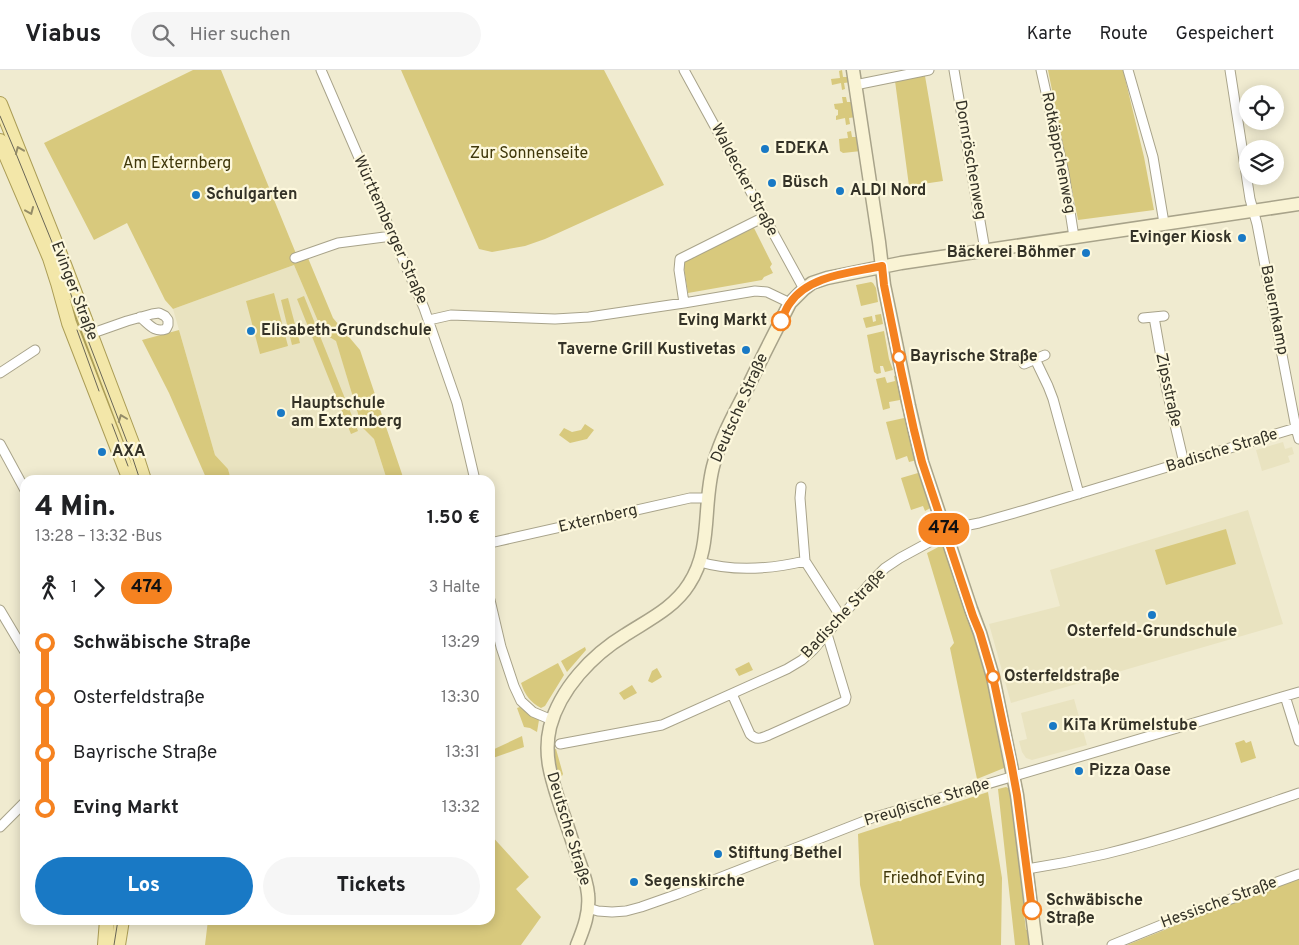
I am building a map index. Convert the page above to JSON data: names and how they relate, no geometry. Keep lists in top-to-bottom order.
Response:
{
  "streets": {
    "main road": ["Evinger Straße"],
    "street": [
      "Rotkäppchenweg",
      "Dornröschenweg",
      "Waldecker Straße",
      "Württemberger Straße",
      "Bauernkamp",
      "Zipsstraße",
      "Deutsche Straße",
      "Badische Straße",
      "Externberg",
      "Preußische Straße",
      "Hessische Straße"
    ]
  },
  "crossings": [
    ["Waldecker Straße", "Deutsche Straße"],
    ["Bauernkamp", "Badische Straße"],
    ["Zipsstraße", "Badische Straße"],
    ["Deutsche Straße", "Externberg"],
    ["Deutsche Straße", "Preußische Straße"]
  ],
  "parks": ["Zur Sonnenseite", "Am Externberg", "Friedhof Eving"],
  "places": [
    "EDEKA",
    "Büsch",
    "ALDI Nord",
    "Schulgarten",
    "Evinger Kiosk",
    "Bäckerei Böhmer",
    "Eving Markt",
    "Elisabeth-Grundschule",
    "Taverne Grill Kustivetas",
    "Bayrische Straße",
    "Hauptschule am Externberg",
    "AXA",
    "Osterfeld-Grundschule",
    "Osterfeldstraße",
    "KiTa Krümelstube",
    "Pizza Oase",
    "Stiftung Bethel",
    "Segenskirche",
    "Schwäbische Straße"
  ],
  "lines": ["bus line 474"],
  "page": {
    "header": "Viabus",
    "search": "Hier suchen",
    "nav": ["Karte", "Route", "Gespeichert"],
    "on_map": "474",
    "heading": ["4 Min.", "13:28 – 13:32 · Bus", "1.50 €"],
    "legs": ["1", "474", "3 Halte"],
    "list": [
      {
        "name": "Schwäbische Straße",
        "value": "13:29"
      },
      {
        "name": "Osterfeldstraße",
        "value": "13:30"
      },
      {
        "name": "Bayrische Straße",
        "value": "13:31"
      },
      {
        "name": "Eving Markt",
        "value": "13:32"
      }
    ],
    "buttons": ["Los", "Tickets"]
  }
}
